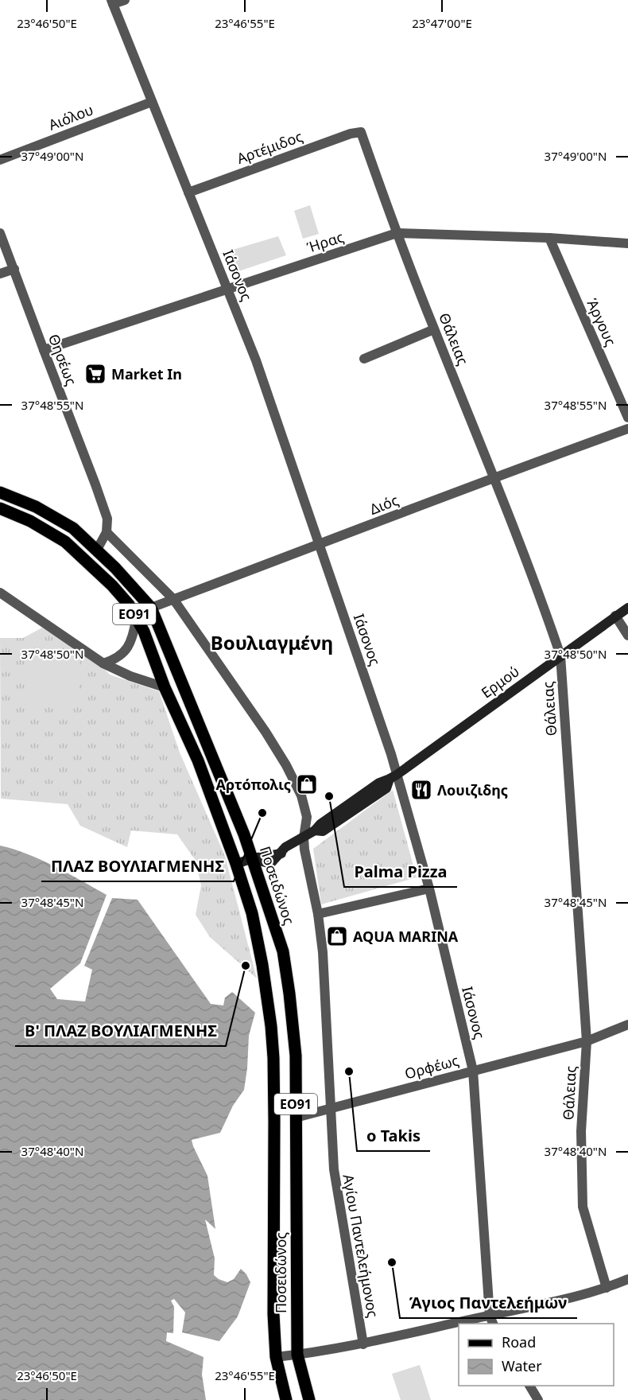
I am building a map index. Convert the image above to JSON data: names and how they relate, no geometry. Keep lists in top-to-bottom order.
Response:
{
  "streets": {
    "main road": ["ΕΟ91", "Ποσειδώνος"],
    "street": [
      "Αιόλου",
      "Αρτέμιδος",
      "Ήρας",
      "Ιάσονος",
      "Άργους",
      "Θάλειας",
      "Θησέως",
      "Διός",
      "Ερμού",
      "Ορφέως",
      "Αγίου Παντελεήμονος"
    ]
  },
  "crossings": [
    ["Αιόλου", "Ιάσονος"],
    ["Αρτέμιδος", "Ιάσονος"],
    ["Αρτέμιδος", "Θάλειας"],
    ["Ήρας", "Ιάσονος"],
    ["Ήρας", "Άργους"],
    ["Ήρας", "Θάλειας"],
    ["Ήρας", "Θησέως"],
    ["Ιάσονος", "Διός"],
    ["Ιάσονος", "Ερμού"],
    ["Ιάσονος", "Ορφέως"],
    ["Θάλειας", "Διός"],
    ["Θάλειας", "Ερμού"],
    ["Θάλειας", "Ορφέως"],
    ["Θησέως", "Αγίου Παντελεήμονος"],
    ["Διός", "Ποσειδώνος"],
    ["Διός", "Αγίου Παντελεήμονος"],
    ["Ερμού", "Ποσειδώνος"],
    ["Ερμού", "Αγίου Παντελεήμονος"],
    ["Ποσειδώνος", "Ορφέως"],
    ["Ορφέως", "Αγίου Παντελεήμονος"]
  ],
  "districts": ["Βουλιαγμένη"],
  "places": {
    "supermarket": ["Market In"],
    "shop": ["Αρτόπολις", "AQUA MARINA"],
    "restaurant": ["Λουιζιδης"],
    "other": [
      "Palma Pizza",
      "ΠΛΑΖ ΒΟΥΛΙΑΓΜΕΝΗΣ",
      "Β' ΠΛΑΖ ΒΟΥΛΙΑΓΜΕΝΗΣ",
      "o Takis",
      "Άγιος Παντελεήμων"
    ]
  },
  "legend": ["Road", "Water"],
  "coordinates": [
    "23°46'50\"E",
    "23°46'55\"E",
    "23°47'00\"E",
    "37°49'00\"N",
    "37°48'55\"N",
    "37°48'50\"N",
    "37°48'45\"N",
    "37°48'40\"N"
  ]
}
